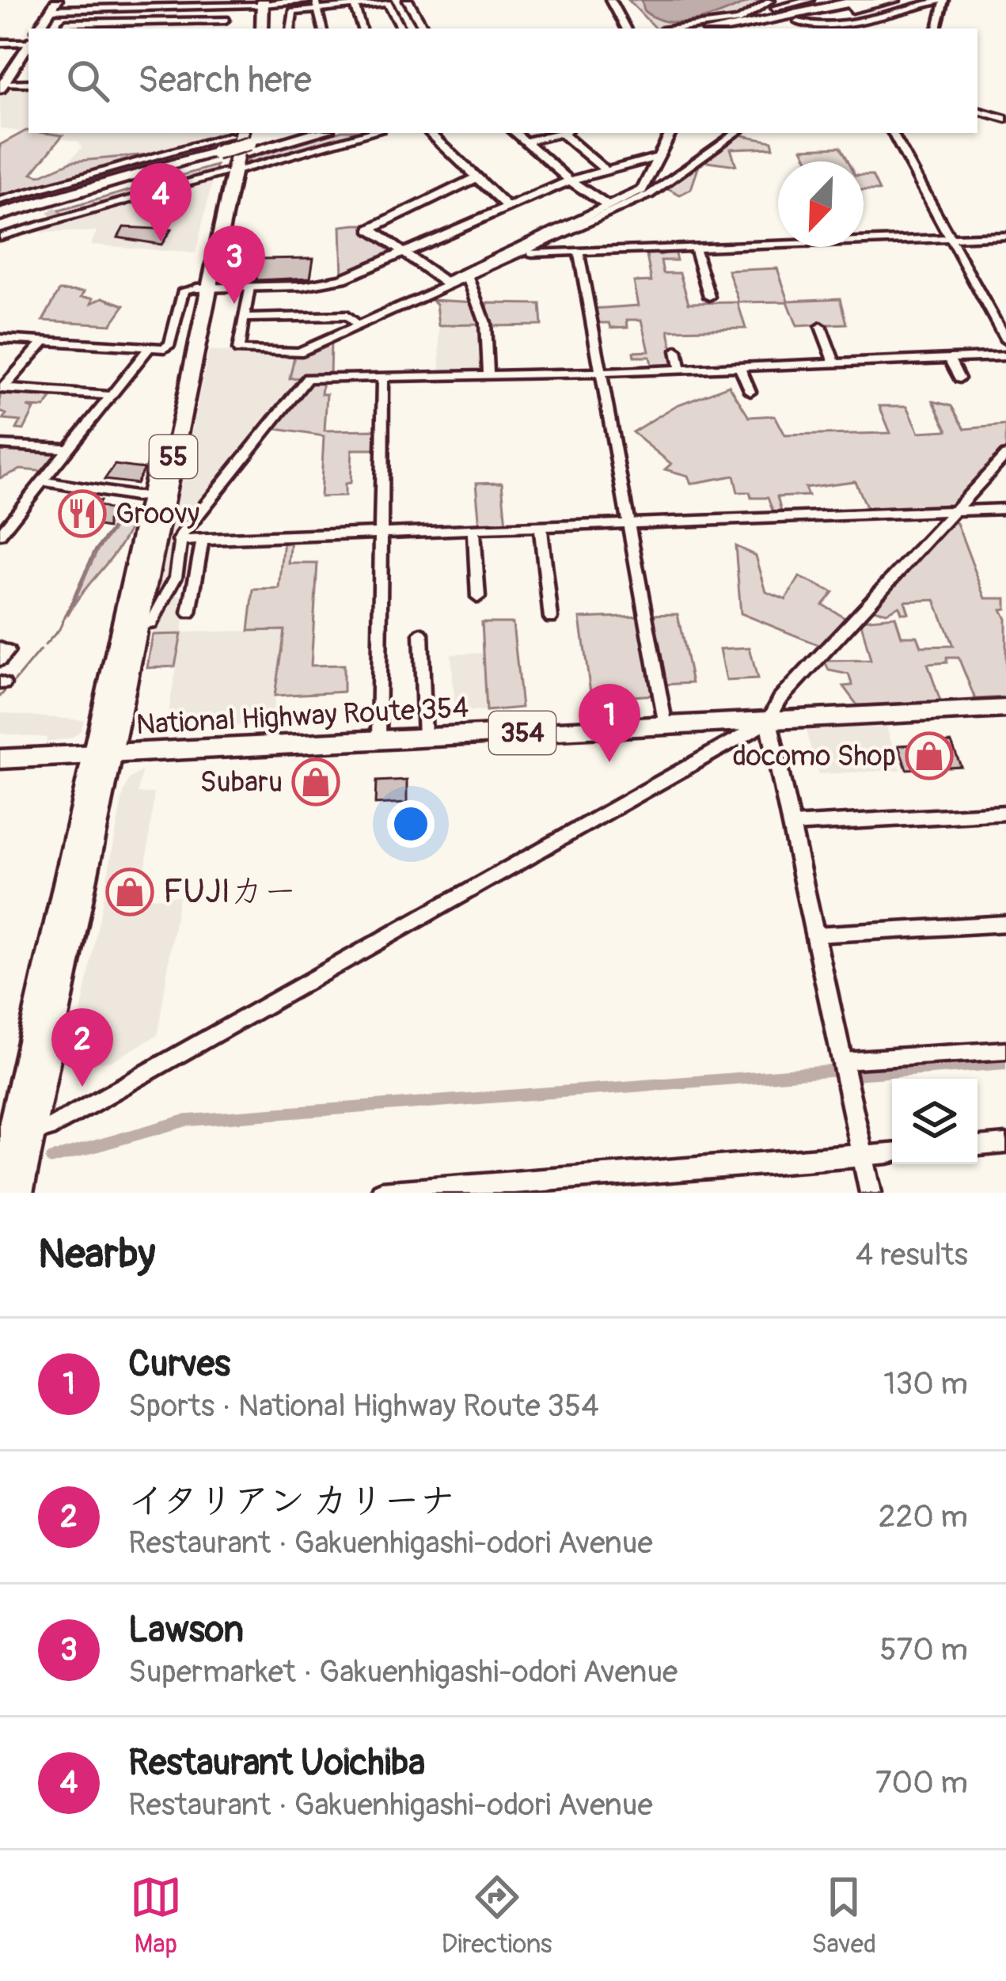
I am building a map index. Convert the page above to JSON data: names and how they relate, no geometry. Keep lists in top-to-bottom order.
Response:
{
  "streets": {
    "main road": ["55", "National Highway Route 354", "354"]
  },
  "crossings": [
    ["55", "National Highway Route 354"]
  ],
  "places": {
    "restaurant": ["Groovy"],
    "shop": ["docomo Shop", "Subaru", "FUJIカー"]
  },
  "north": "bottom left",
  "page": {
    "search": "Search here",
    "pins": [
      "4",
      "3",
      "1",
      "2"
    ],
    "heading": ["Nearby", "4 results"],
    "list": [
      {
        "mark": "1",
        "name": "Curves",
        "note": "Sports · National Highway Route 354",
        "value": "130 m"
      },
      {
        "mark": "2",
        "name": "イタリアン カリーナ",
        "note": "Restaurant · Gakuenhigashi-odori Avenue",
        "value": "220 m"
      },
      {
        "mark": "3",
        "name": "Lawson",
        "note": "Supermarket · Gakuenhigashi-odori Avenue",
        "value": "570 m"
      },
      {
        "mark": "4",
        "name": "Restaurant Uoichiba",
        "note": "Restaurant · Gakuenhigashi-odori Avenue",
        "value": "700 m"
      }
    ],
    "nav": ["Map", "Directions", "Saved"]
  }
}
